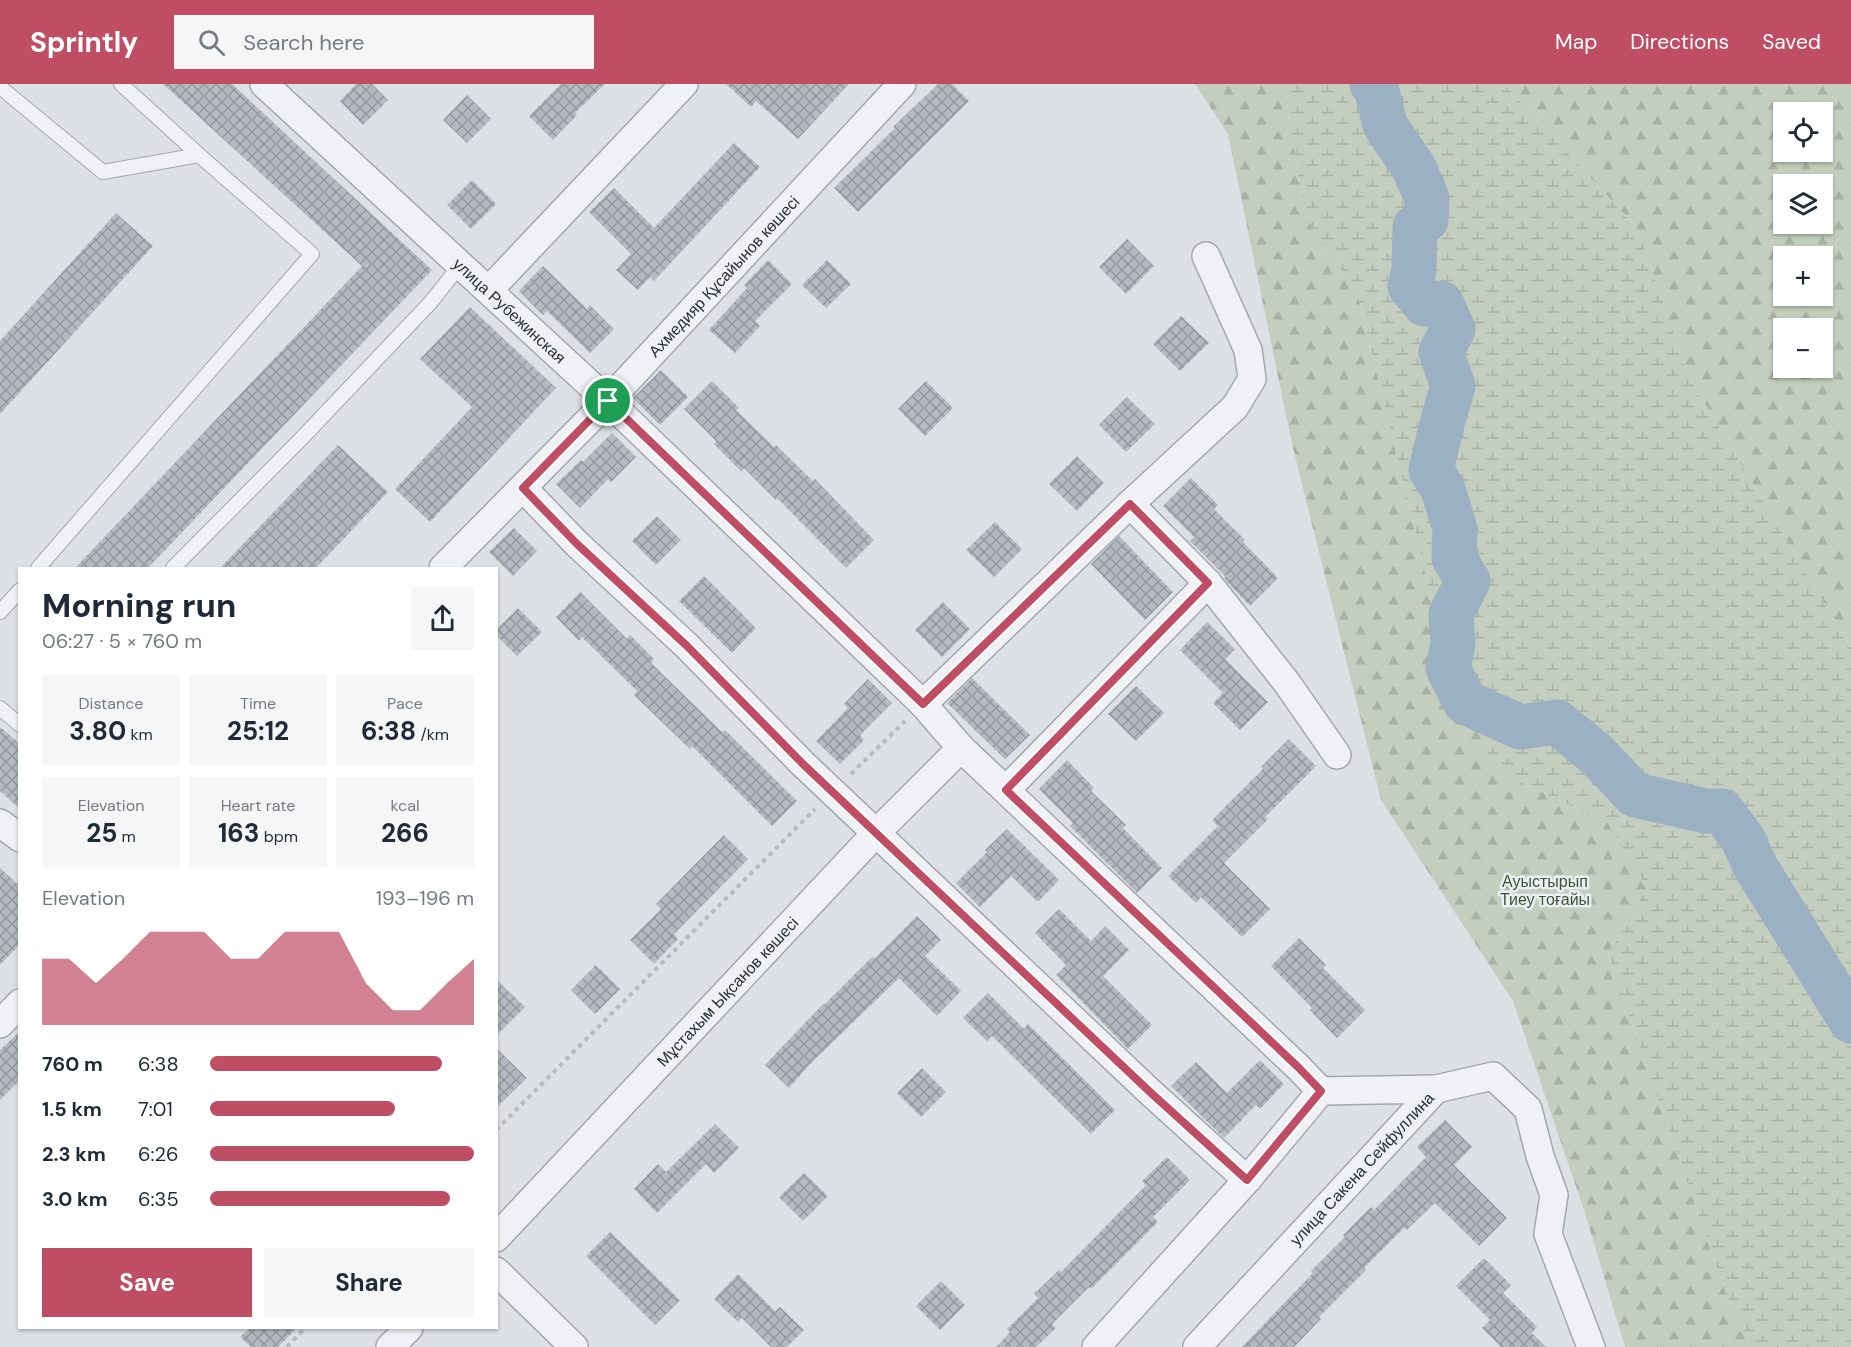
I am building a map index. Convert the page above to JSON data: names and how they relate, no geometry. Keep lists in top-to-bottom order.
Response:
{
  "streets": {
    "street": [
      "Ахмедияр Құсайынов көшесі",
      "улица Рубежинская",
      "Мұстахым Ықсанов көшесі",
      "улица Сакена Сейфуллина"
    ]
  },
  "crossings": [
    ["Ахмедияр Құсайынов көшесі", "улица Рубежинская"],
    ["улица Рубежинская", "Мұстахым Ықсанов көшесі"],
    ["улица Рубежинская", "улица Сакена Сейфуллина"]
  ],
  "parks": ["Ауыстырып Тиеу тоғайы"],
  "page": {
    "header": "Sprintly",
    "search": "Search here",
    "nav": ["Map", "Directions", "Saved"],
    "map_buttons": ["+", "−"],
    "heading": ["Morning run", "06:27 · 5 × 760 m"],
    "stats": [
      ["Distance", "3.80 km"],
      ["Time", "25:12"],
      ["Pace", "6:38 /km"],
      ["Elevation", "25 m"],
      ["Heart rate", "163 bpm"],
      ["kcal", "266"]
    ],
    "chart": ["Elevation", "193–196 m"],
    "list": [
      {
        "name": "760 m",
        "note": "6:38"
      },
      {
        "name": "1.5 km",
        "note": "7:01"
      },
      {
        "name": "2.3 km",
        "note": "6:26"
      },
      {
        "name": "3.0 km",
        "note": "6:35"
      }
    ],
    "buttons": ["Save", "Share"]
  }
}
